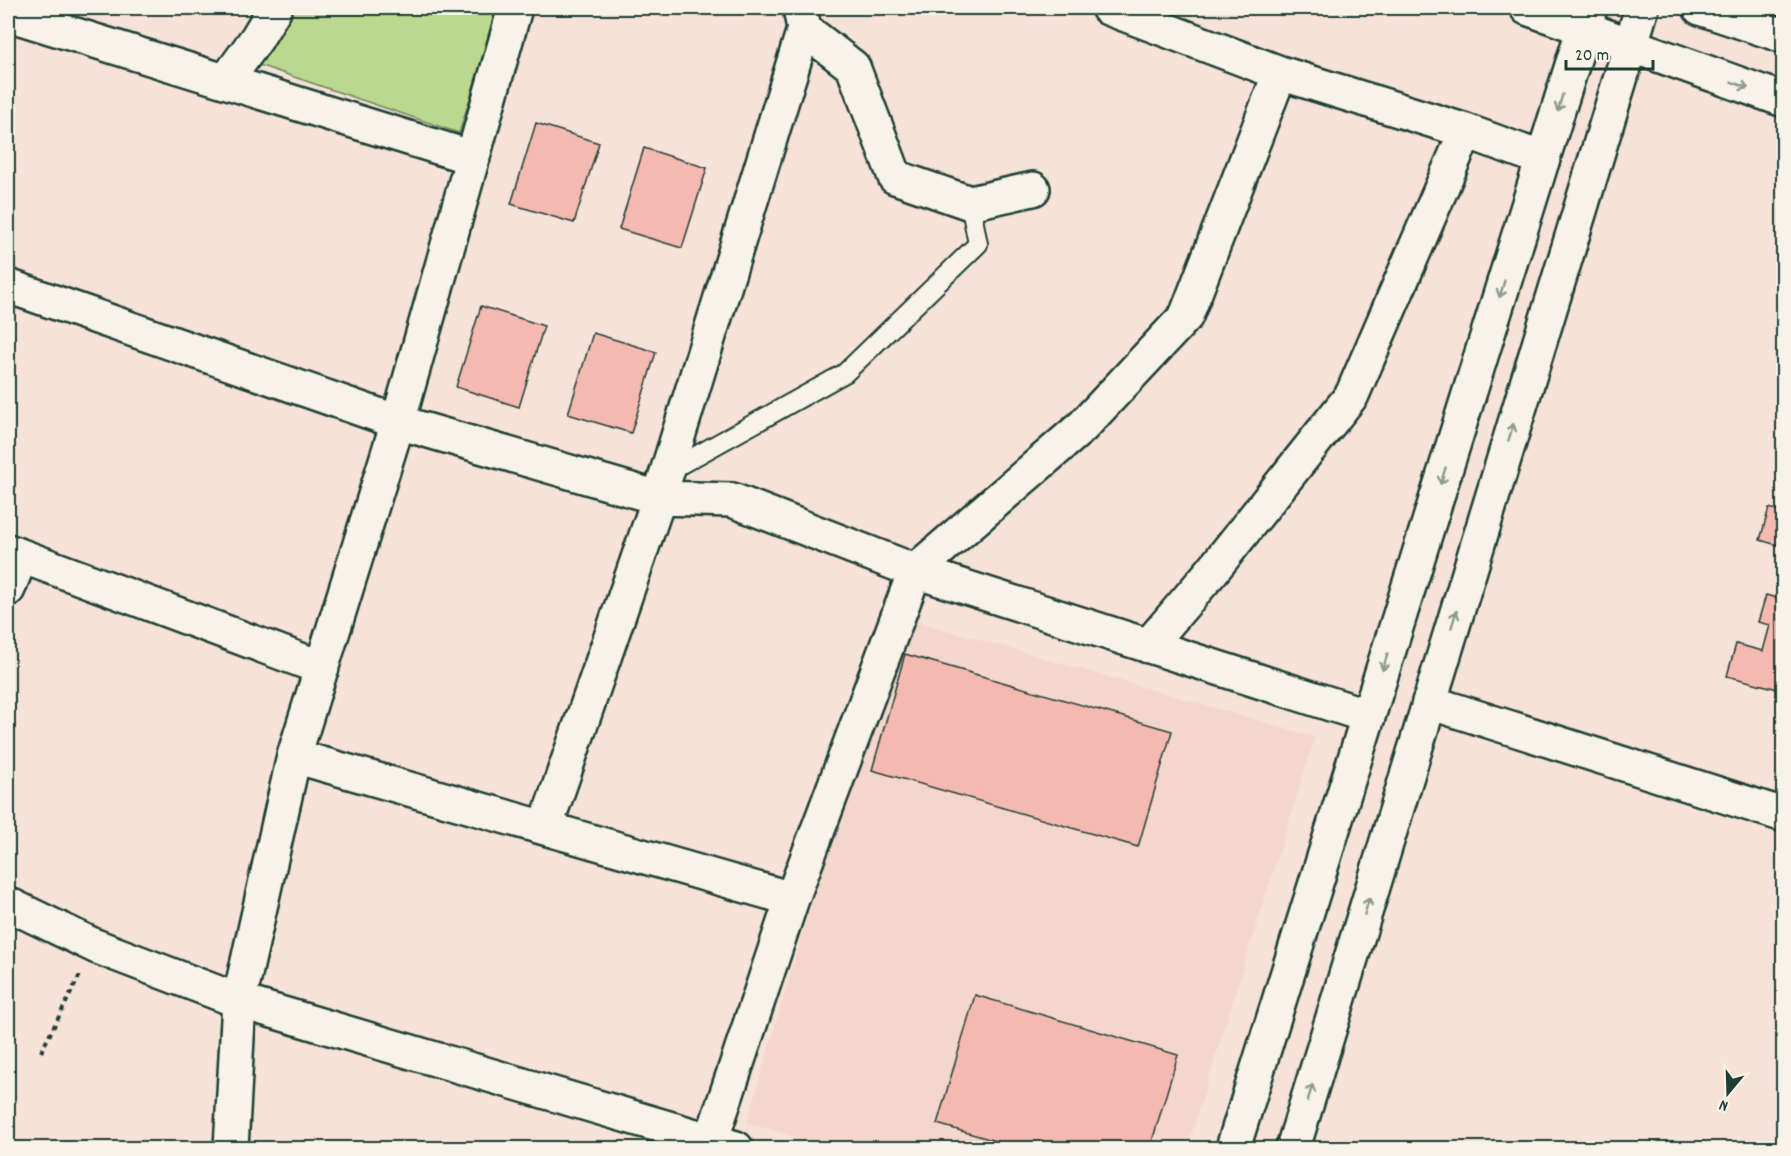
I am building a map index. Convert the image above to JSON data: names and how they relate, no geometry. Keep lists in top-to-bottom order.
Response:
{
  "scale_bar": "20 m",
  "north": "bottom"
}
